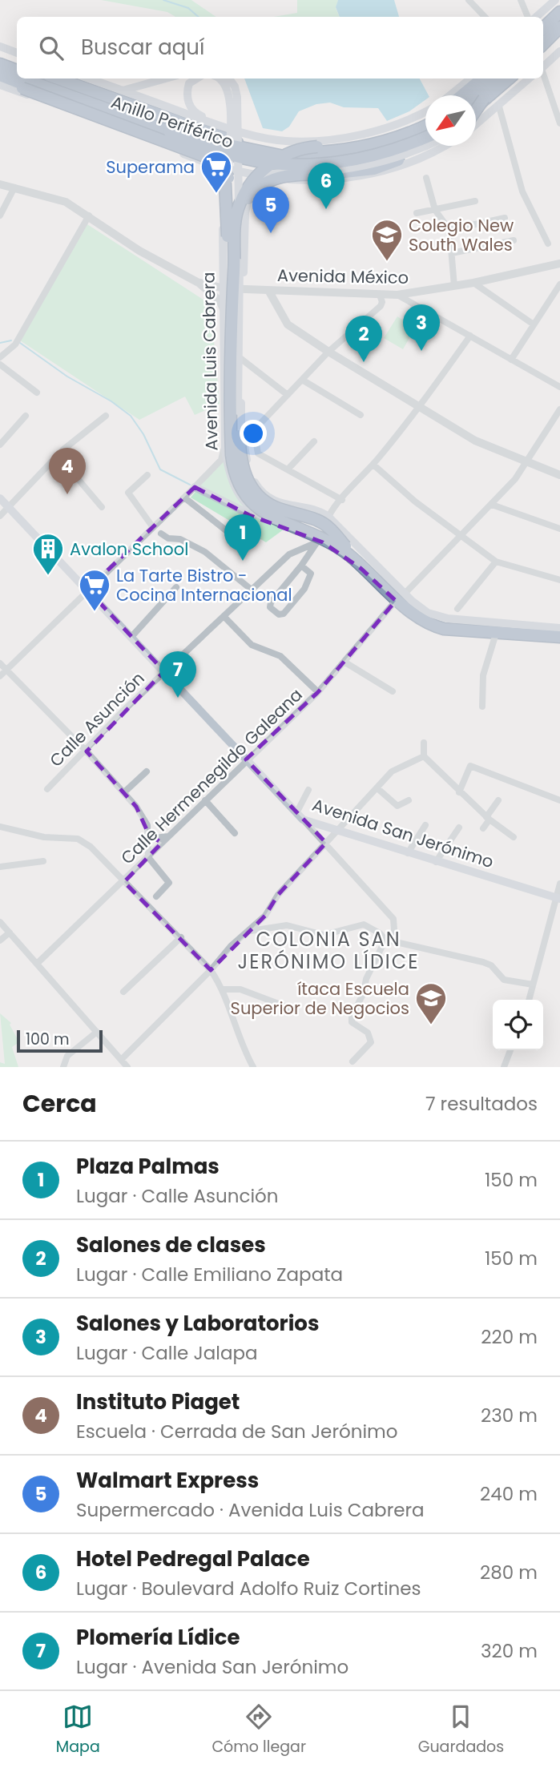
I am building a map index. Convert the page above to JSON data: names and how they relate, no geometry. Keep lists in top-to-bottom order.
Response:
{
  "streets": {
    "highway": ["Anillo Periférico"],
    "main road": ["Avenida Luis Cabrera", "Avenida San Jerónimo"],
    "street": ["Avenida México", "Calle Asunción", "Calle Hermenegildo Galeana"]
  },
  "crossings": [
    ["Avenida México", "Avenida Luis Cabrera"],
    ["Avenida Luis Cabrera", "Calle Asunción"],
    ["Avenida Luis Cabrera", "Calle Hermenegildo Galeana"],
    ["Calle Asunción", "Avenida San Jerónimo"],
    ["Calle Hermenegildo Galeana", "Avenida San Jerónimo"]
  ],
  "districts": ["COLONIA SAN JERÓNIMO LÍDICE"],
  "places": {
    "supermarket": ["Superama", "La Tarte Bistro - Cocina Internacional"],
    "school or university": ["Colegio New South Wales", "ítaca Escuela Superior de Negocios"],
    "building": ["Avalon School"]
  },
  "scale_bar": "100 m",
  "north": "bottom left",
  "page": {
    "search": "Buscar aquí",
    "pins": [
      "6",
      "5",
      "3",
      "2",
      "4",
      "1",
      "7"
    ],
    "scale": "100 m",
    "heading": ["Cerca", "7 resultados"],
    "list": [
      {
        "mark": "1",
        "name": "Plaza Palmas",
        "note": "Lugar · Calle Asunción",
        "value": "150 m"
      },
      {
        "mark": "2",
        "name": "Salones de clases",
        "note": "Lugar · Calle Emiliano Zapata",
        "value": "150 m"
      },
      {
        "mark": "3",
        "name": "Salones y Laboratorios",
        "note": "Lugar · Calle Jalapa",
        "value": "220 m"
      },
      {
        "mark": "4",
        "name": "Instituto Piaget",
        "note": "Escuela · Cerrada de San Jerónimo",
        "value": "230 m"
      },
      {
        "mark": "5",
        "name": "Walmart Express",
        "note": "Supermercado · Avenida Luis Cabrera",
        "value": "240 m"
      },
      {
        "mark": "6",
        "name": "Hotel Pedregal Palace",
        "note": "Lugar · Boulevard Adolfo Ruiz Cortines",
        "value": "280 m"
      },
      {
        "mark": "7",
        "name": "Plomería Lídice",
        "note": "Lugar · Avenida San Jerónimo",
        "value": "320 m"
      }
    ],
    "nav": ["Mapa", "Cómo llegar", "Guardados"]
  }
}
